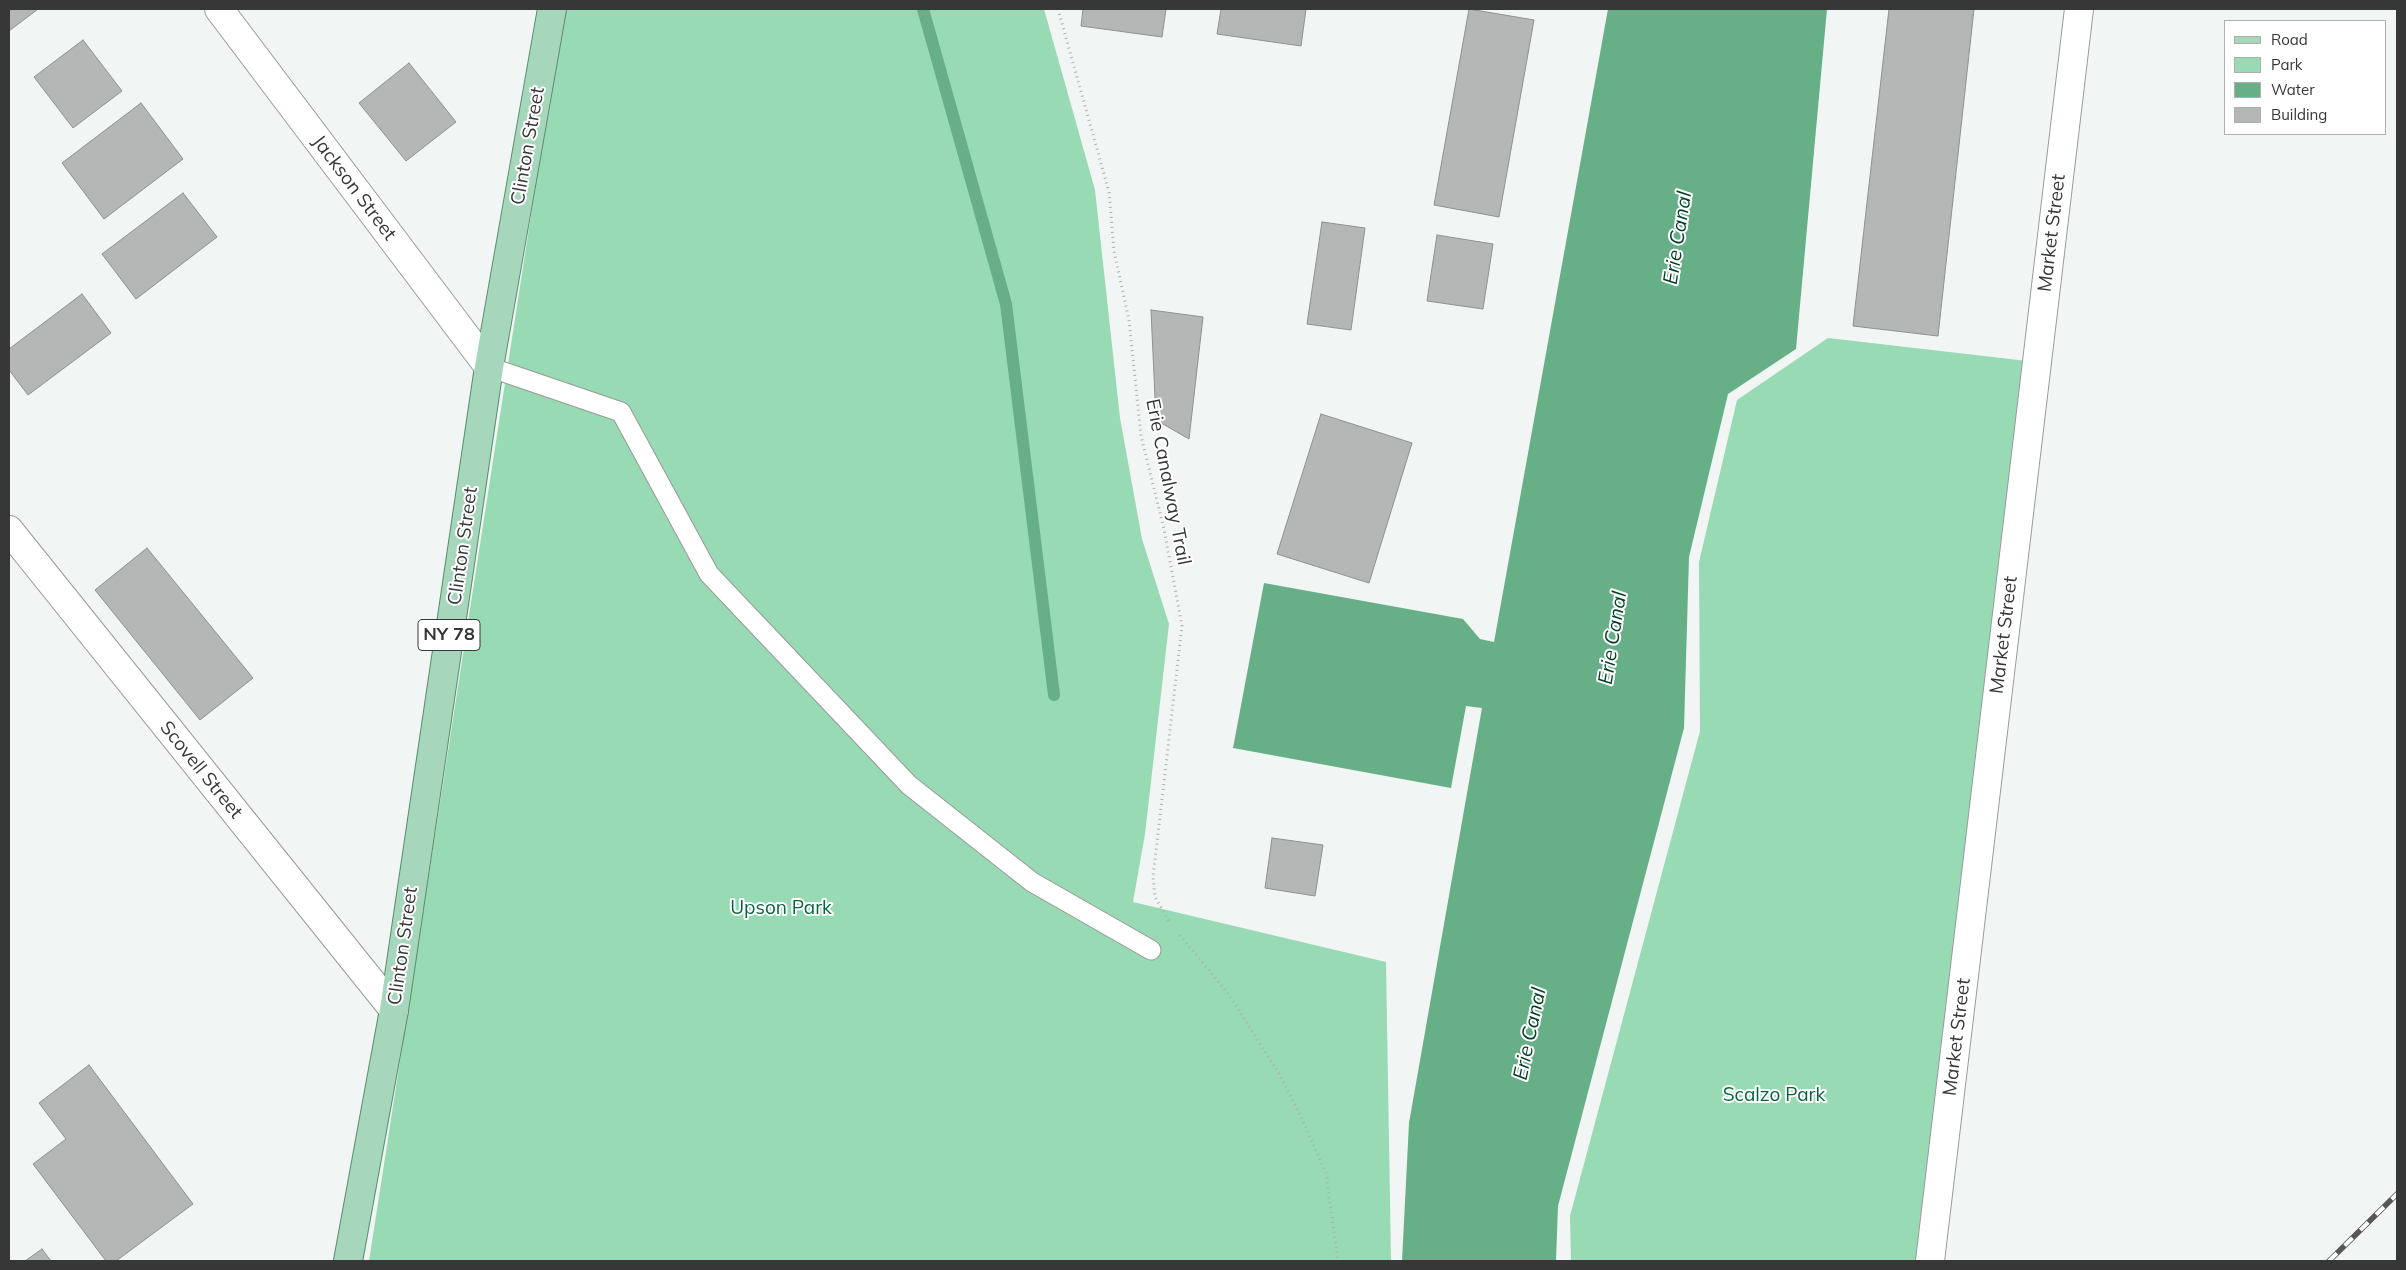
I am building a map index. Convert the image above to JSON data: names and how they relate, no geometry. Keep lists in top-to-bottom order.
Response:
{
  "streets": {
    "main road": ["Clinton Street", "NY 78"],
    "street": ["Jackson Street", "Market Street", "Scovell Street"],
    "path": ["Erie Canalway Trail"]
  },
  "crossings": [
    ["Clinton Street", "Jackson Street"],
    ["Clinton Street", "Scovell Street"]
  ],
  "water": ["Erie Canal"],
  "parks": ["Upson Park", "Scalzo Park"],
  "legend": [
    "Road",
    "Park",
    "Water",
    "Building"
  ]
}
